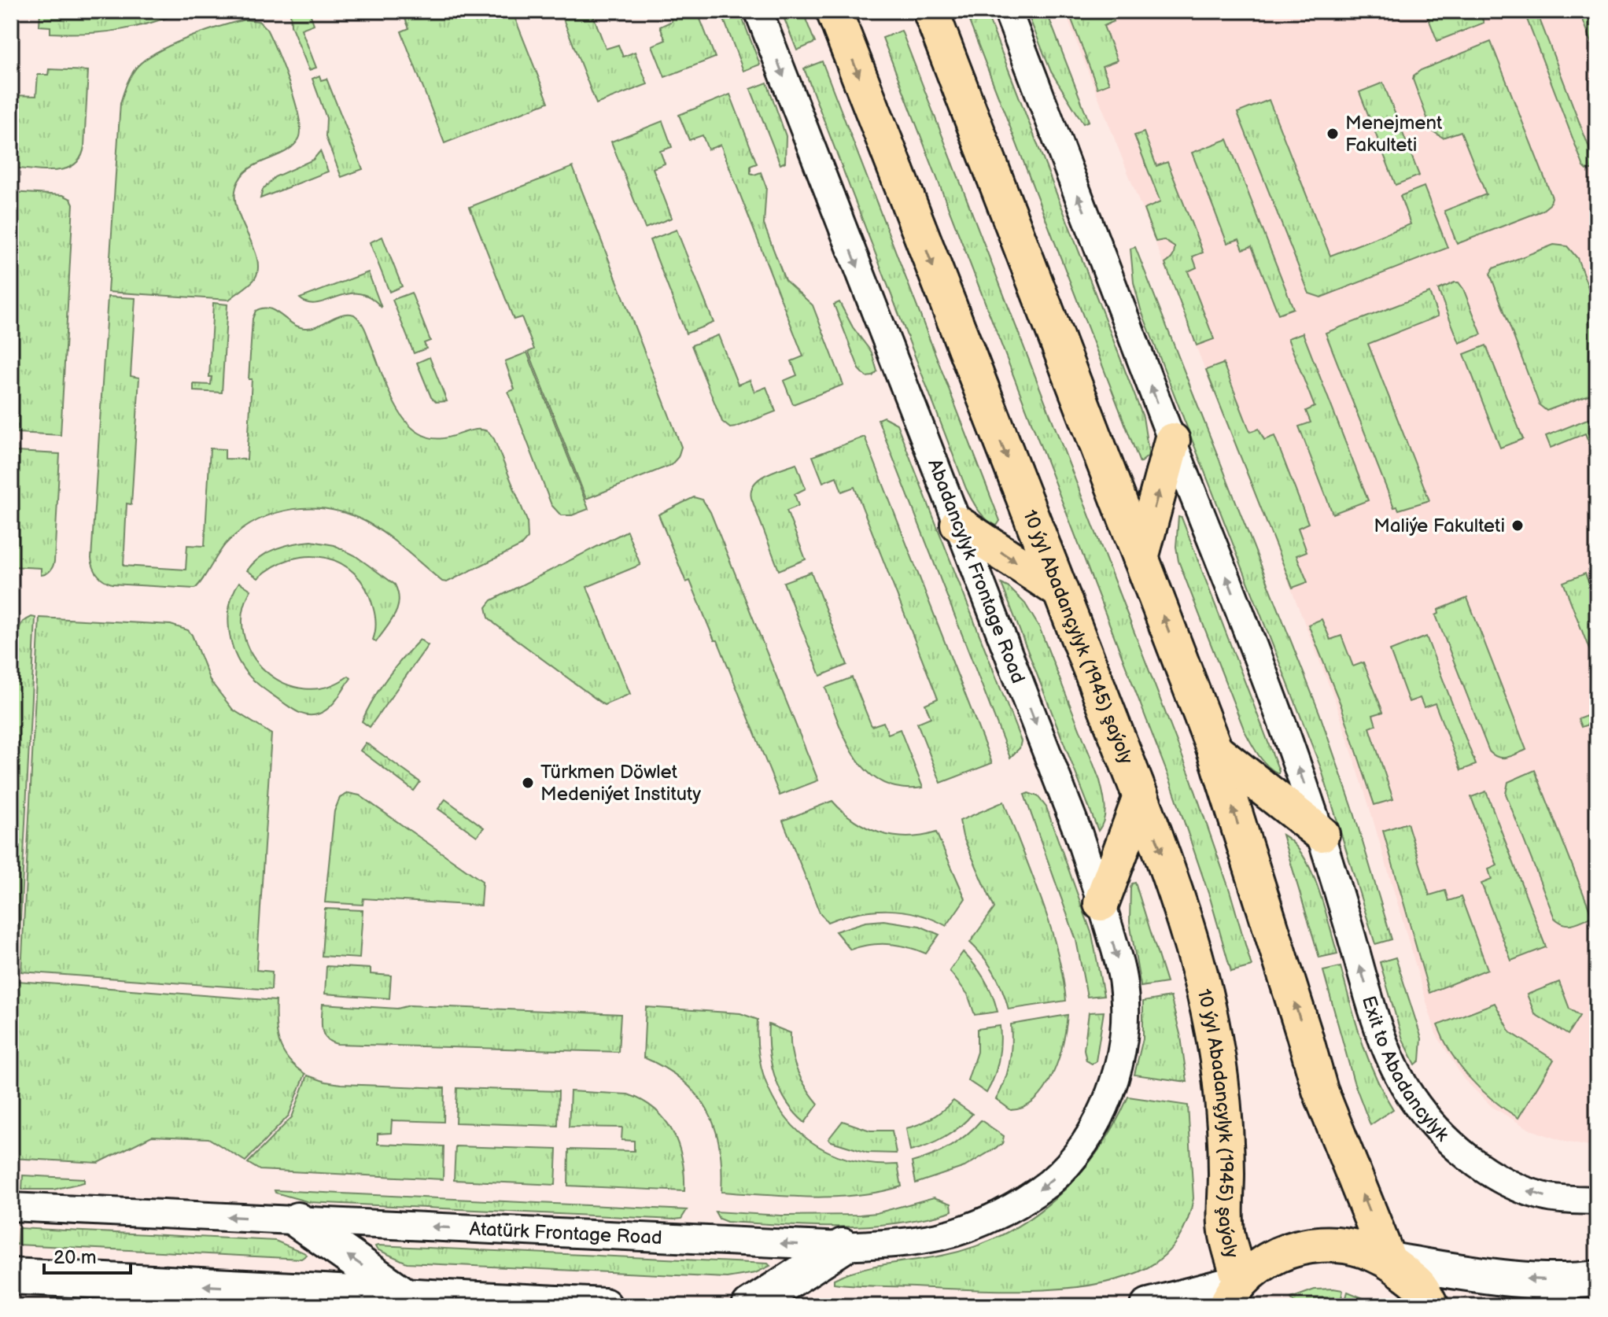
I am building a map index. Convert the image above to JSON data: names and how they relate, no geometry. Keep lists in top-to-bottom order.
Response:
{
  "streets": {
    "main road": ["10 ýyl Abadançylyk (1945) şaýoly"],
    "street": ["Abadancylyk Frontage Road", "Exit to Abadancylyk", "Atatürk Frontage Road"]
  },
  "crossings": [
    ["Abadancylyk Frontage Road", "Atatürk Frontage Road"]
  ],
  "one_way": ["Exit to Abadancylyk", "Atatürk Frontage Road"],
  "places": ["Menejment Fakulteti", "Maliýe Fakulteti", "Türkmen Döwlet Medeniýet Instituty"],
  "scale_bar": "20 m"
}
